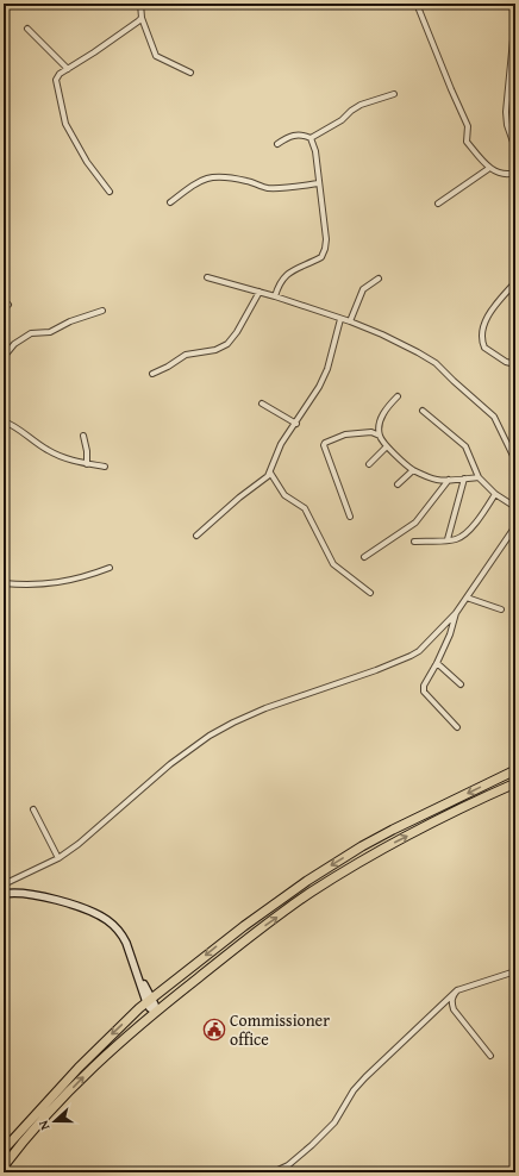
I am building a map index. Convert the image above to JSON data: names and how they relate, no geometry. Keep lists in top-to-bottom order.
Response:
{
  "places": {
    "public building": ["Commissioner office"]
  },
  "north": "left"
}
